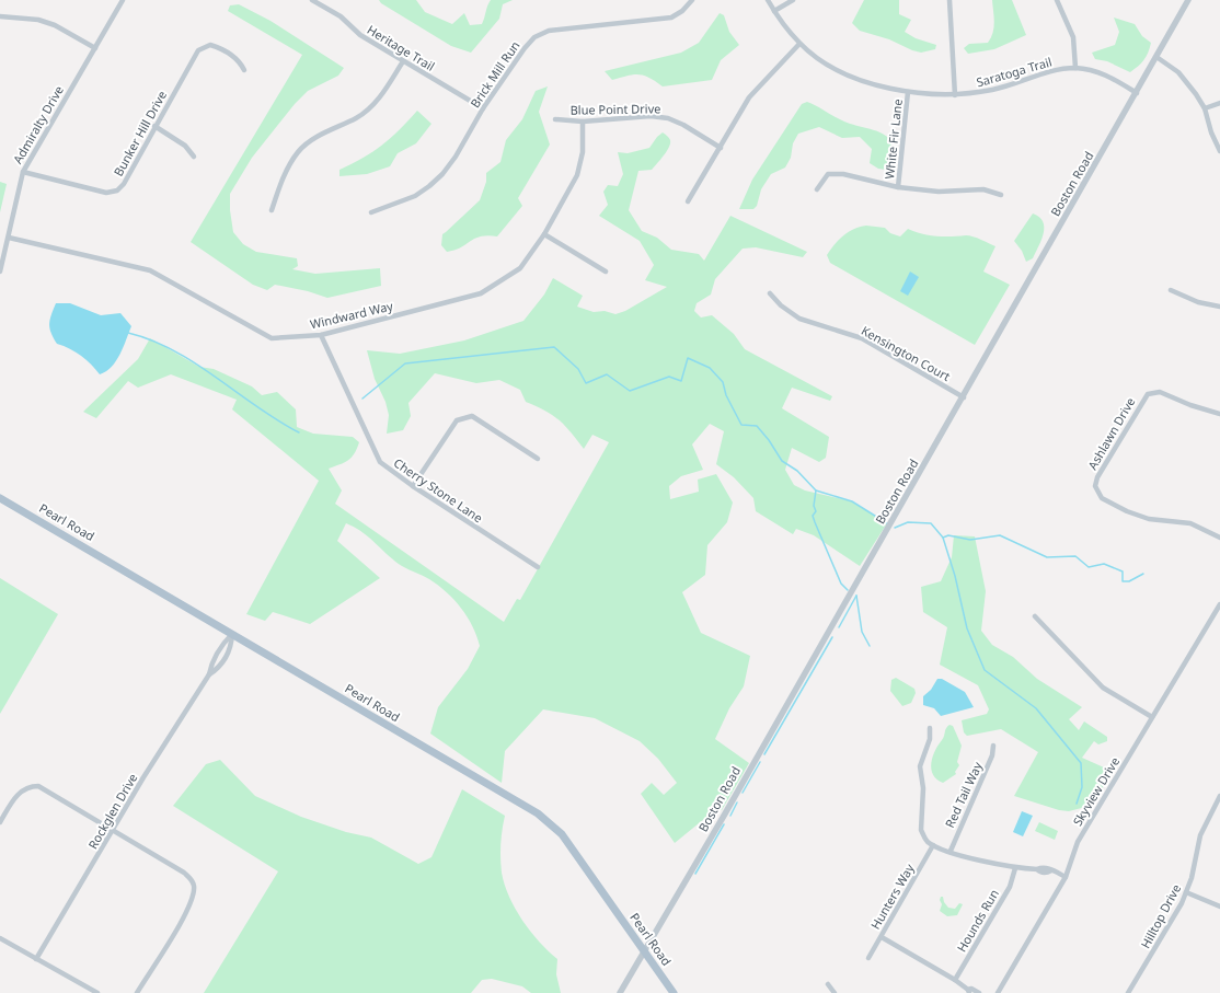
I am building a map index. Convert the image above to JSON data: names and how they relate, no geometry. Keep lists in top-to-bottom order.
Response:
{
  "streets": {
    "main road": ["Pearl Road"],
    "street": [
      "Heritage Trail",
      "Saratoga Trail",
      "Brick Mill Run",
      "Blue Point Drive",
      "Admiralty Drive",
      "Bunker Hill Drive",
      "White Fir Lane",
      "Boston Road",
      "Windward Way",
      "Kensington Court",
      "Ashlawn Drive",
      "Cherry Stone Lane",
      "Skyview Drive",
      "Red Tail Way",
      "Rockglen Drive",
      "Hunters Way",
      "Hilltop Drive",
      "Hounds Run"
    ]
  },
  "crossings": [
    ["Heritage Trail", "Brick Mill Run"],
    ["Saratoga Trail", "White Fir Lane"],
    ["Saratoga Trail", "Boston Road"],
    ["Blue Point Drive", "Windward Way"],
    ["Admiralty Drive", "Bunker Hill Drive"],
    ["Admiralty Drive", "Windward Way"],
    ["Boston Road", "Kensington Court"],
    ["Boston Road", "Pearl Road"],
    ["Windward Way", "Cherry Stone Lane"],
    ["Pearl Road", "Rockglen Drive"]
  ]
}
